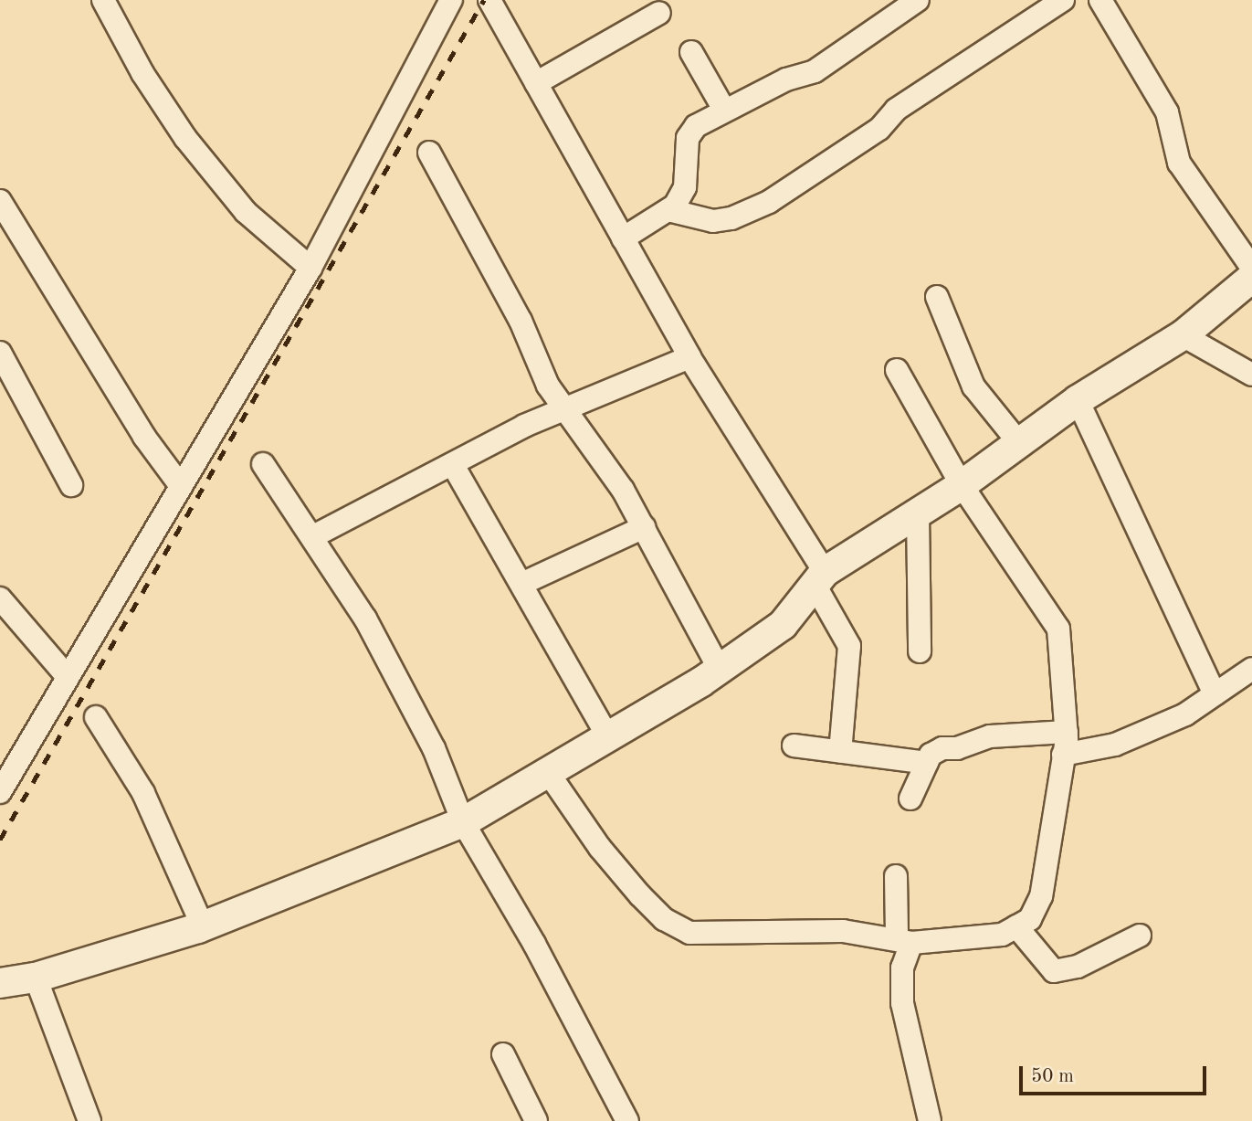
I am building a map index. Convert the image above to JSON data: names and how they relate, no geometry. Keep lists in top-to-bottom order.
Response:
{
  "scale_bar": "50 m"
}
